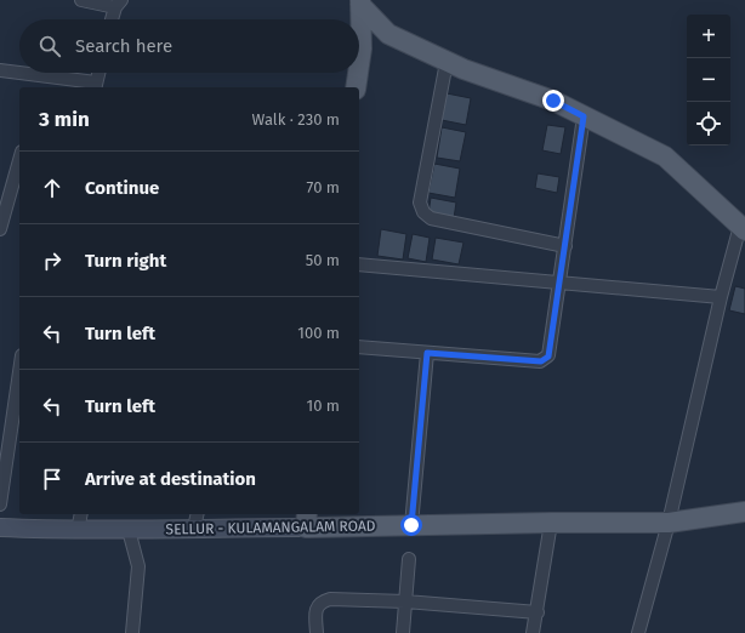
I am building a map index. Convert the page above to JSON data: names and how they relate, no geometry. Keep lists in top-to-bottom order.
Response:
{
  "streets": {
    "main road": ["SELLUR - KULAMANGALAM ROAD"]
  },
  "page": {
    "map_buttons": ["+", "−"],
    "search": "Search here",
    "heading": ["3 min", "Walk · 230 m"],
    "list": [
      ["Continue", "70 m"],
      ["Turn right", "50 m"],
      ["Turn left", "100 m"],
      ["Turn left", "10 m"],
      "Arrive at destination"
    ]
  }
}
